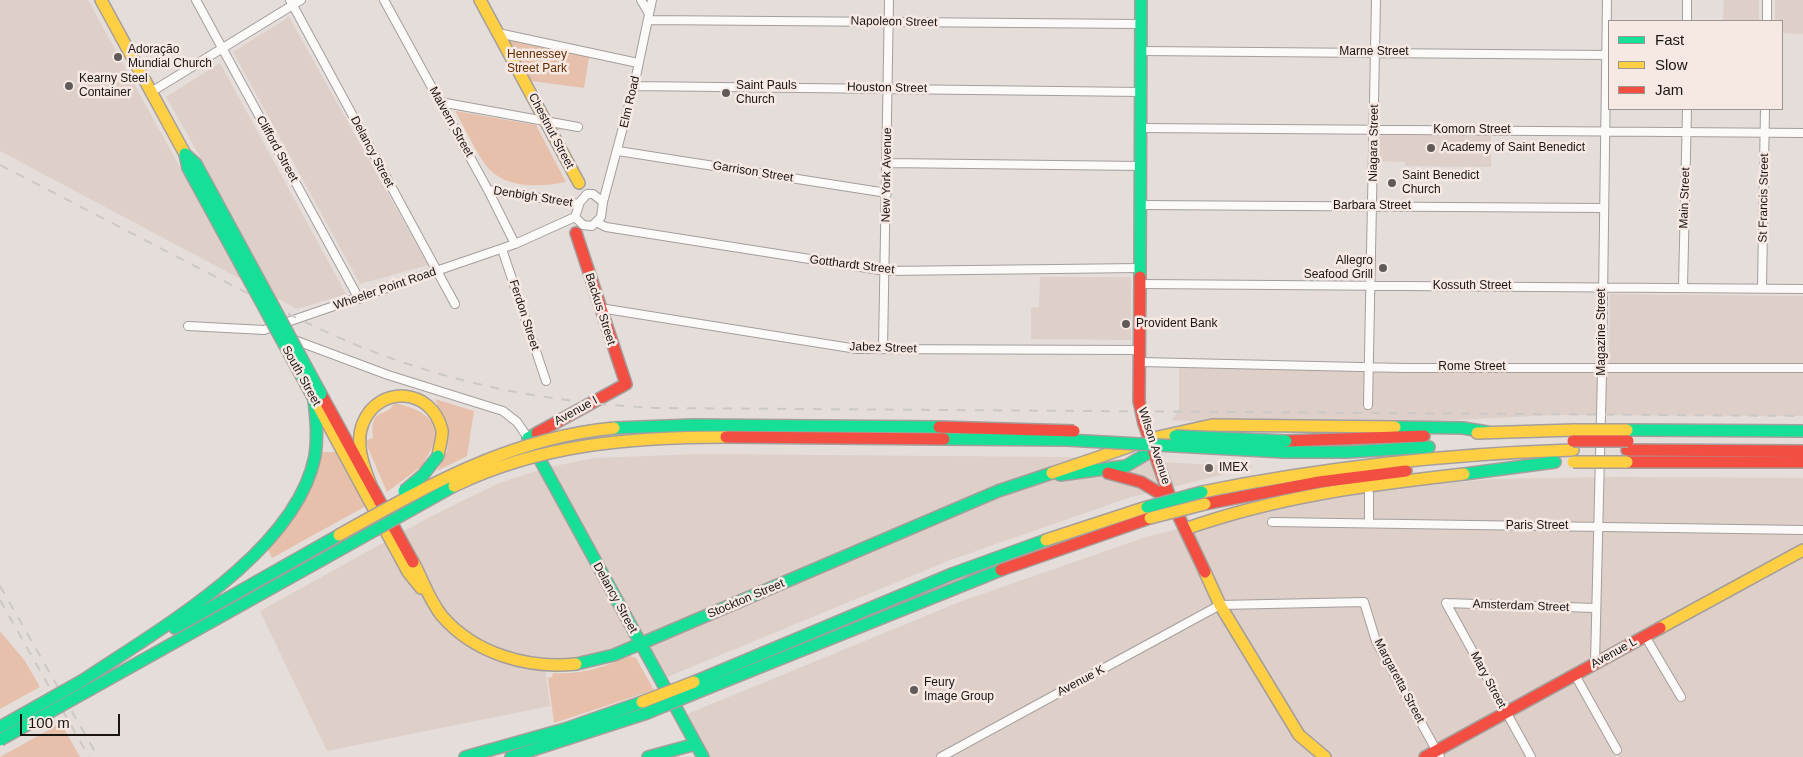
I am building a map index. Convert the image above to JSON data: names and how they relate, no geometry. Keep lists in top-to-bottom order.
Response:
{
  "streets": {
    "main road": [
      "Chestnut Street",
      "Delancy Street",
      "Backus Street",
      "South Street",
      "Avenue I",
      "Wilson Avenue",
      "Stockton Street",
      "Avenue L"
    ],
    "street": [
      "Napoleon Street",
      "Marne Street",
      "Houston Street",
      "Elm Road",
      "Malvern Street",
      "Komorn Street",
      "Niagara Street",
      "Clifford Street",
      "Garrison Street",
      "New York Avenue",
      "Denbigh Street",
      "Main Street",
      "St Francis Street",
      "Barbara Street",
      "Gotthardt Street",
      "Kossuth Street",
      "Wheeler Point Road",
      "Ferdon Street",
      "Magazine Street",
      "Jabez Street",
      "Rome Street",
      "Paris Street",
      "Amsterdam Street",
      "Mary Street",
      "Avenue K",
      "Margaretta Street"
    ]
  },
  "crossings": [
    ["Napoleon Street", "Elm Road"],
    ["Napoleon Street", "New York Avenue"],
    ["Napoleon Street", "Wilson Avenue"],
    ["Marne Street", "Niagara Street"],
    ["Marne Street", "Magazine Street"],
    ["Marne Street", "Wilson Avenue"],
    ["Houston Street", "Elm Road"],
    ["Houston Street", "New York Avenue"],
    ["Houston Street", "Wilson Avenue"],
    ["Elm Road", "Garrison Street"],
    ["Elm Road", "Denbigh Street"],
    ["Elm Road", "Gotthardt Street"],
    ["Elm Road", "Wheeler Point Road"],
    ["Elm Road", "Backus Street"],
    ["Malvern Street", "Denbigh Street"],
    ["Malvern Street", "Wheeler Point Road"],
    ["Komorn Street", "Niagara Street"],
    ["Komorn Street", "Main Street"],
    ["Komorn Street", "St Francis Street"],
    ["Komorn Street", "Magazine Street"],
    ["Komorn Street", "Wilson Avenue"],
    ["Niagara Street", "Barbara Street"],
    ["Niagara Street", "Kossuth Street"],
    ["Niagara Street", "Rome Street"],
    ["Clifford Street", "Wheeler Point Road"],
    ["Delancy Street", "Wheeler Point Road"],
    ["Delancy Street", "Avenue I"],
    ["Delancy Street", "Stockton Street"],
    ["Garrison Street", "New York Avenue"],
    ["New York Avenue", "Gotthardt Street"],
    ["New York Avenue", "Jabez Street"],
    ["Denbigh Street", "Gotthardt Street"],
    ["Denbigh Street", "Wheeler Point Road"],
    ["Denbigh Street", "Backus Street"],
    ["Main Street", "Kossuth Street"],
    ["St Francis Street", "Kossuth Street"],
    ["Barbara Street", "Magazine Street"],
    ["Barbara Street", "Wilson Avenue"],
    ["Gotthardt Street", "Wheeler Point Road"],
    ["Gotthardt Street", "Backus Street"],
    ["Gotthardt Street", "Wilson Avenue"],
    ["Kossuth Street", "Magazine Street"],
    ["Kossuth Street", "Wilson Avenue"],
    ["Wheeler Point Road", "Backus Street"],
    ["Wheeler Point Road", "Ferdon Street"],
    ["Backus Street", "Jabez Street"],
    ["Backus Street", "Avenue I"],
    ["Magazine Street", "Rome Street"],
    ["Magazine Street", "Paris Street"],
    ["Magazine Street", "Amsterdam Street"],
    ["Magazine Street", "Avenue L"],
    ["Jabez Street", "Wilson Avenue"],
    ["Rome Street", "Wilson Avenue"],
    ["South Street", "Stockton Street"],
    ["Wilson Avenue", "Stockton Street"],
    ["Wilson Avenue", "Avenue K"],
    ["Wilson Avenue", "Margaretta Street"],
    ["Amsterdam Street", "Mary Street"],
    ["Avenue L", "Mary Street"],
    ["Avenue L", "Margaretta Street"],
    ["Avenue K", "Margaretta Street"]
  ],
  "parks": ["Hennessey Street Park"],
  "places": [
    "Adoração Mundial Church",
    "Kearny Steel Container",
    "Saint Pauls Church",
    "Academy of Saint Benedict",
    "Saint Benedict Church",
    "Allegro Seafood Grill",
    "Provident Bank",
    "IMEX",
    "Feury Image Group"
  ],
  "legend": ["Fast", "Slow", "Jam"],
  "scale_bar": "100 m"
}
